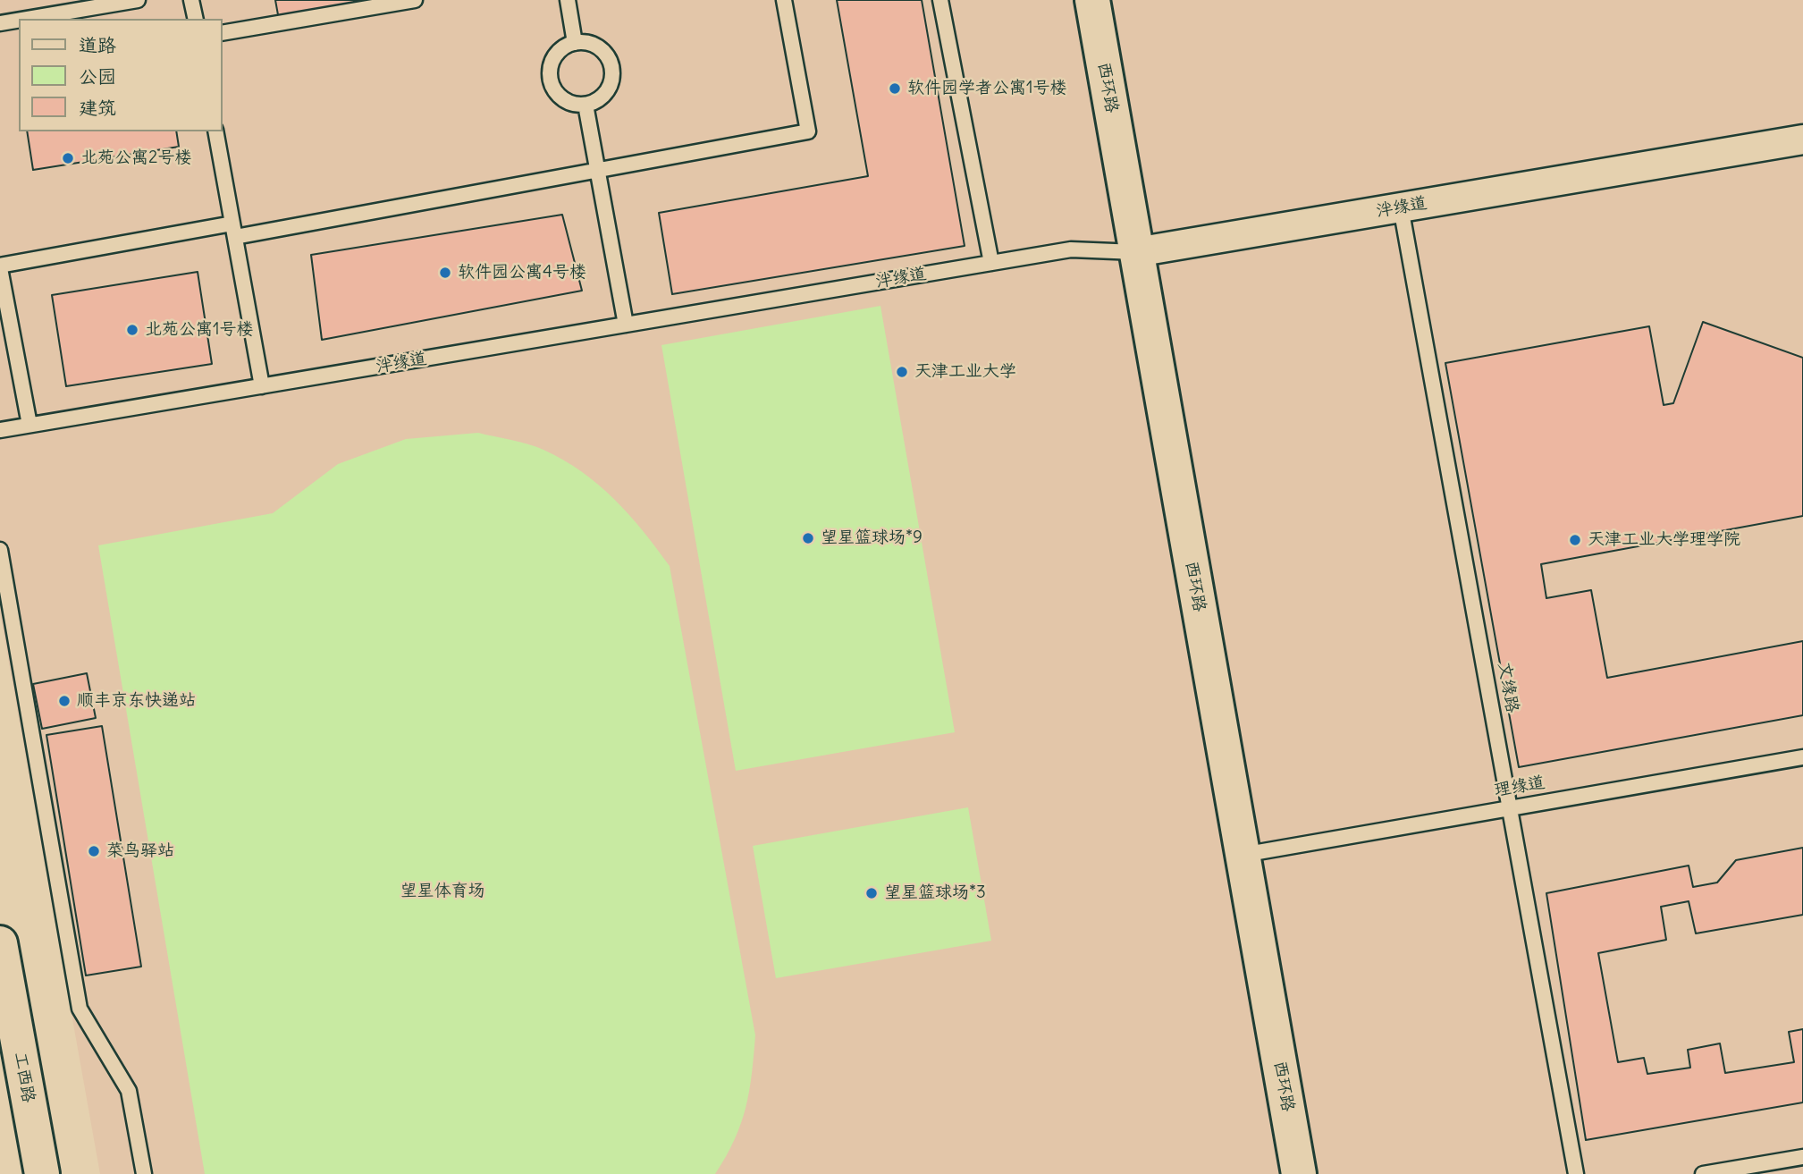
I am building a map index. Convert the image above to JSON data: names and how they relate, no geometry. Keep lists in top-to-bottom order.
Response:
{
  "streets": {
    "street": ["西环路", "泮缘道", "工西路"],
    "lane": ["文缘路", "理缘道"]
  },
  "crossings": [
    ["西环路", "泮缘道"],
    ["西环路", "理缘道"],
    ["泮缘道", "文缘路"],
    ["文缘路", "理缘道"]
  ],
  "parks": ["望星体育场"],
  "places": [
    "软件园学者公寓1号楼",
    "北苑公寓2号楼",
    "软件园公寓4号楼",
    "北苑公寓1号楼",
    "天津工业大学",
    "望星篮球场*9",
    "天津工业大学理学院",
    "顺丰京东快递站",
    "菜鸟驿站",
    "望星篮球场*3"
  ],
  "legend": ["道路", "公园", "建筑"]
}
